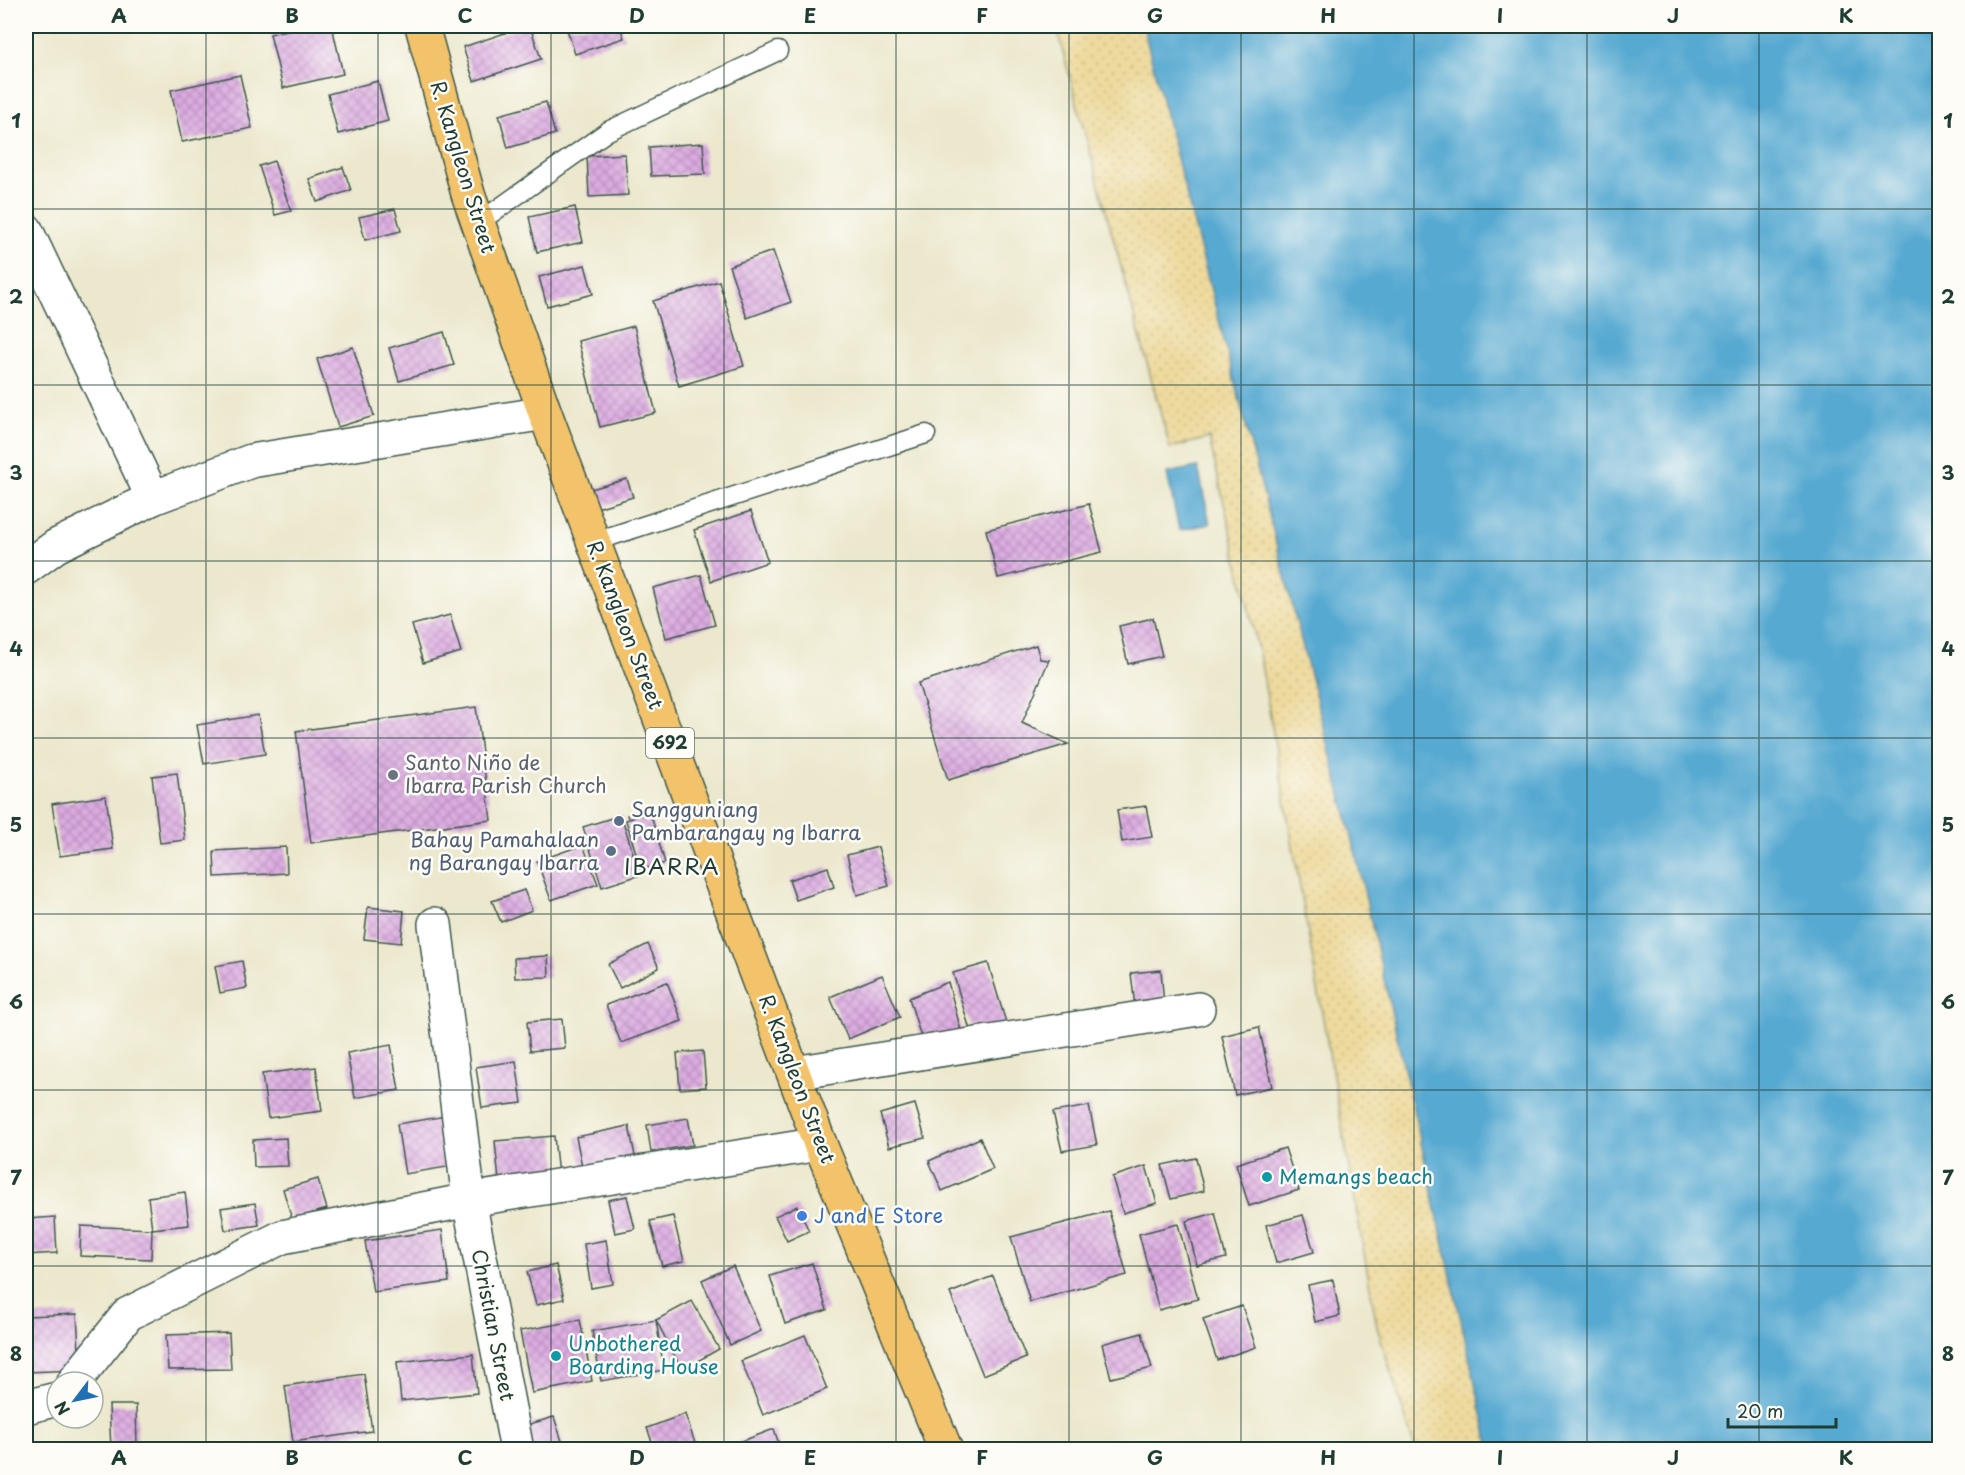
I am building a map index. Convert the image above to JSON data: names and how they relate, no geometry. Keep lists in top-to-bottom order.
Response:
{
  "streets": {
    "main road": ["R. Kangleon Street", "692"],
    "street": ["Christian Street"]
  },
  "districts": ["IBARRA"],
  "places": [
    "Santo Niño de Ibarra Parish Church",
    "Sangguniang Pambarangay ng Ibarra",
    "Bahay Pamahalaan ng Barangay Ibarra",
    "Memangs beach",
    "J and E Store",
    "Unbothered Boarding House"
  ],
  "scale_bar": "20 m",
  "north": "bottom left",
  "grid": {
    "columns": [
      "A",
      "B",
      "C",
      "D",
      "E",
      "F",
      "G",
      "H",
      "I",
      "J",
      "K"
    ],
    "rows": [
      "1",
      "2",
      "3",
      "4",
      "5",
      "6",
      "7",
      "8"
    ]
  }
}
